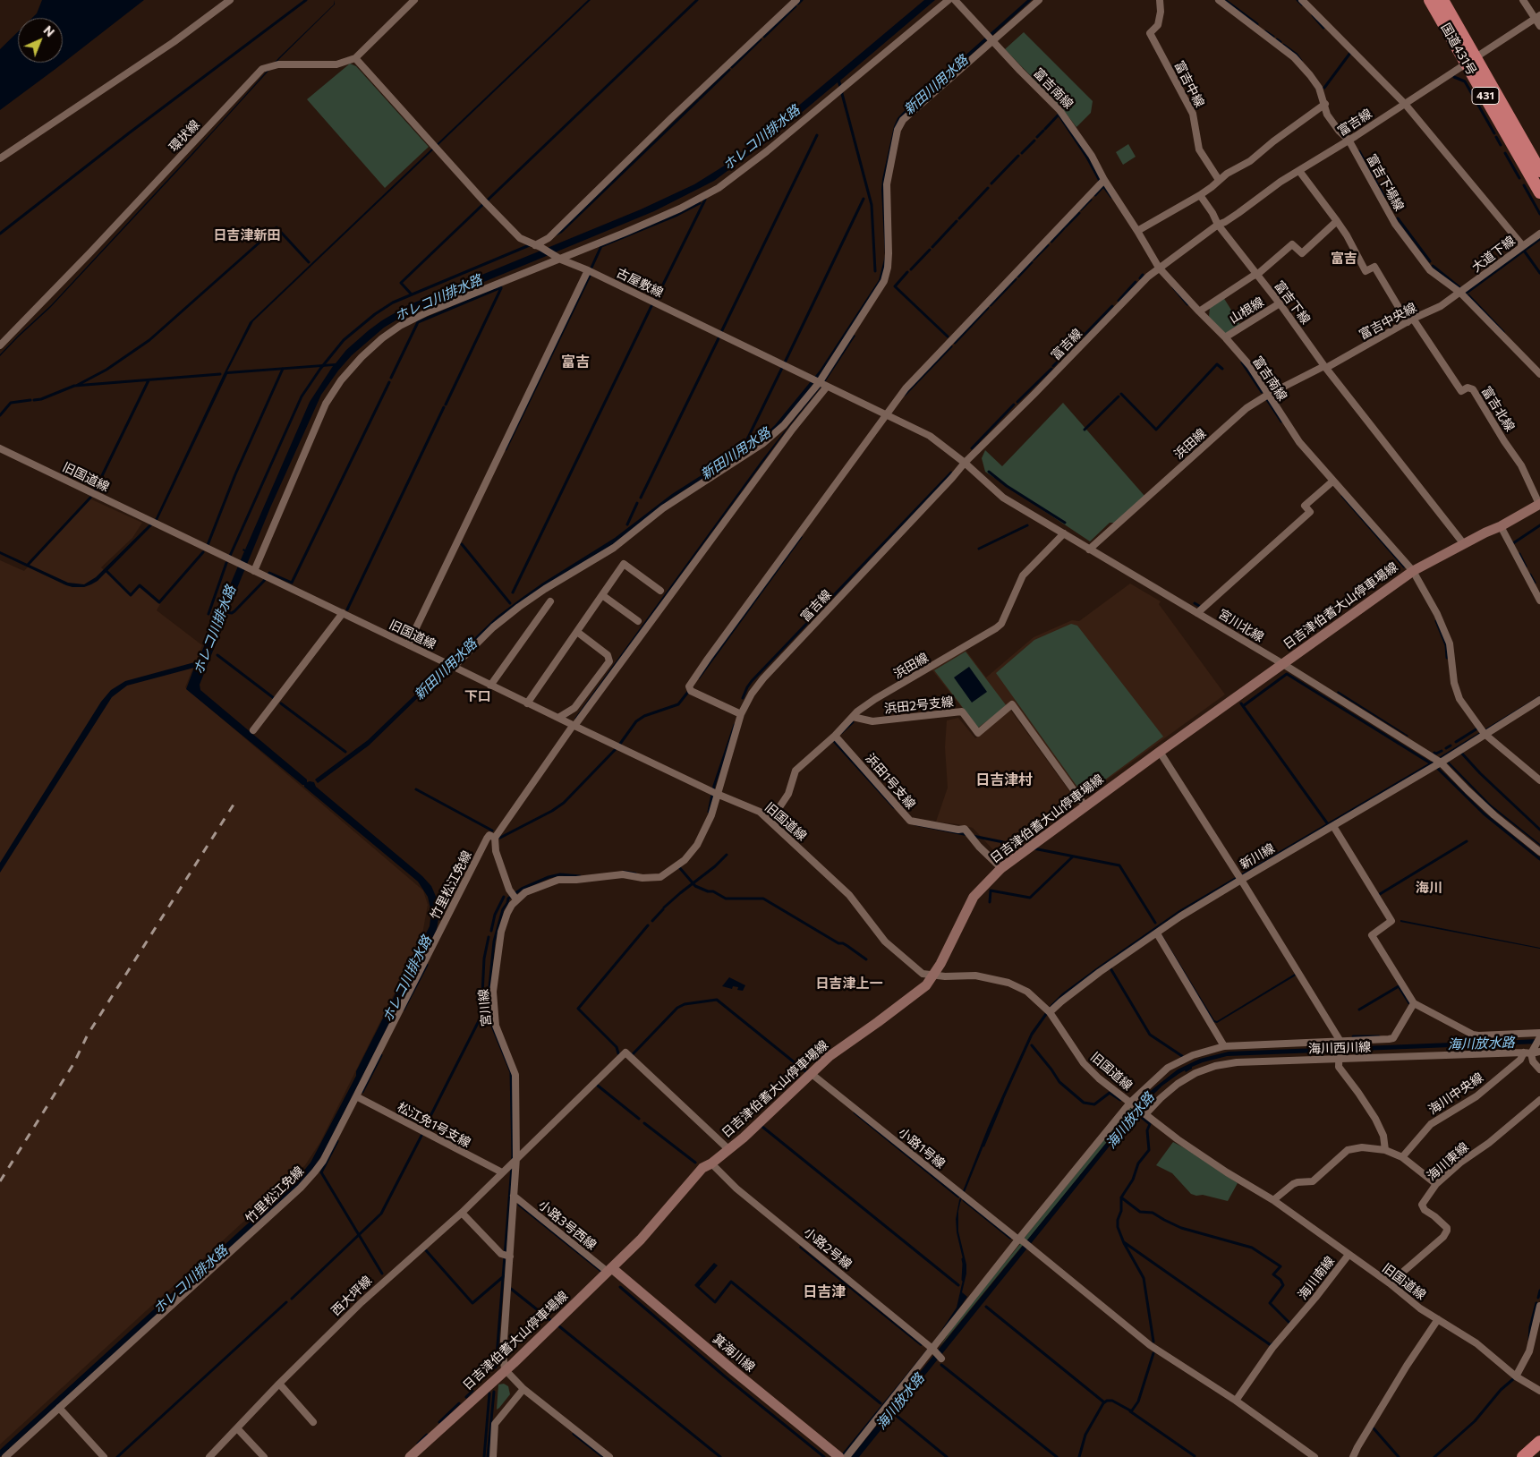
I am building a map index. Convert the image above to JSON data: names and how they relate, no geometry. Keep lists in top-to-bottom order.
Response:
{
  "streets": {
    "highway": ["国道431号", "431"],
    "main road": ["日吉津伯耆大山停車場線", "箕海川線"],
    "street": [
      "富吉中線",
      "富吉南線",
      "富吉線",
      "環状線",
      "富吉下場線",
      "大道下線",
      "古屋敷線",
      "富吉下線",
      "山根線",
      "富吉中央線",
      "富吉北線",
      "浜田線",
      "旧国道線",
      "宮川北線",
      "浜田2号支線",
      "浜田1号支線",
      "新川線",
      "竹里松江免線",
      "宮川線",
      "海川西川線",
      "海川中央線",
      "松江免1号支線",
      "小路1号線",
      "海川東線",
      "小路3号西線",
      "小路2号線",
      "海川南線",
      "西大坪線"
    ]
  },
  "crossings": [
    ["国道431号", "富吉線"],
    ["富吉南線", "富吉線"],
    ["富吉南線", "山根線"],
    ["富吉南線", "富吉中央線"],
    ["富吉南線", "浜田線"],
    ["富吉南線", "日吉津伯耆大山停車場線"],
    ["富吉南線", "新川線"],
    ["富吉線", "富吉下場線"],
    ["富吉線", "古屋敷線"],
    ["富吉線", "富吉下線"],
    ["富吉線", "富吉北線"],
    ["富吉線", "旧国道線"],
    ["富吉線", "宮川北線"],
    ["環状線", "古屋敷線"],
    ["富吉下場線", "大道下線"],
    ["富吉下場線", "富吉中央線"],
    ["大道下線", "富吉中央線"],
    ["古屋敷線", "宮川北線"],
    ["富吉下線", "山根線"],
    ["富吉下線", "富吉中央線"],
    ["富吉下線", "日吉津伯耆大山停車場線"],
    ["富吉中央線", "富吉北線"],
    ["富吉中央線", "浜田線"],
    ["富吉北線", "日吉津伯耆大山停車場線"],
    ["浜田線", "旧国道線"],
    ["浜田線", "宮川北線"],
    ["浜田線", "浜田2号支線"],
    ["浜田線", "浜田1号支線"],
    ["旧国道線", "日吉津伯耆大山停車場線"],
    ["旧国道線", "新川線"],
    ["旧国道線", "海川西川線"],
    ["旧国道線", "海川東線"],
    ["旧国道線", "海川南線"],
    ["日吉津伯耆大山停車場線", "宮川北線"],
    ["日吉津伯耆大山停車場線", "浜田2号支線"],
    ["日吉津伯耆大山停車場線", "浜田1号支線"],
    ["日吉津伯耆大山停車場線", "宮川線"],
    ["日吉津伯耆大山停車場線", "小路1号線"],
    ["日吉津伯耆大山停車場線", "小路3号西線"],
    ["日吉津伯耆大山停車場線", "小路2号線"],
    ["日吉津伯耆大山停車場線", "西大坪線"],
    ["日吉津伯耆大山停車場線", "箕海川線"],
    ["宮川北線", "新川線"],
    ["竹里松江免線", "松江免1号支線"],
    ["宮川線", "小路3号西線"],
    ["宮川線", "西大坪線"],
    ["海川西川線", "海川中央線"],
    ["松江免1号支線", "西大坪線"],
    ["小路1号線", "海川南線"],
    ["小路3号西線", "箕海川線"]
  ],
  "districts": [
    "日吉津新田",
    "富吉",
    "富吉",
    "下口",
    "日吉津村",
    "海川",
    "日吉津上一",
    "日吉津"
  ],
  "water": ["新田川用水路", "ホレコ川排水路", "海川放水路"],
  "north": "top right"
}
